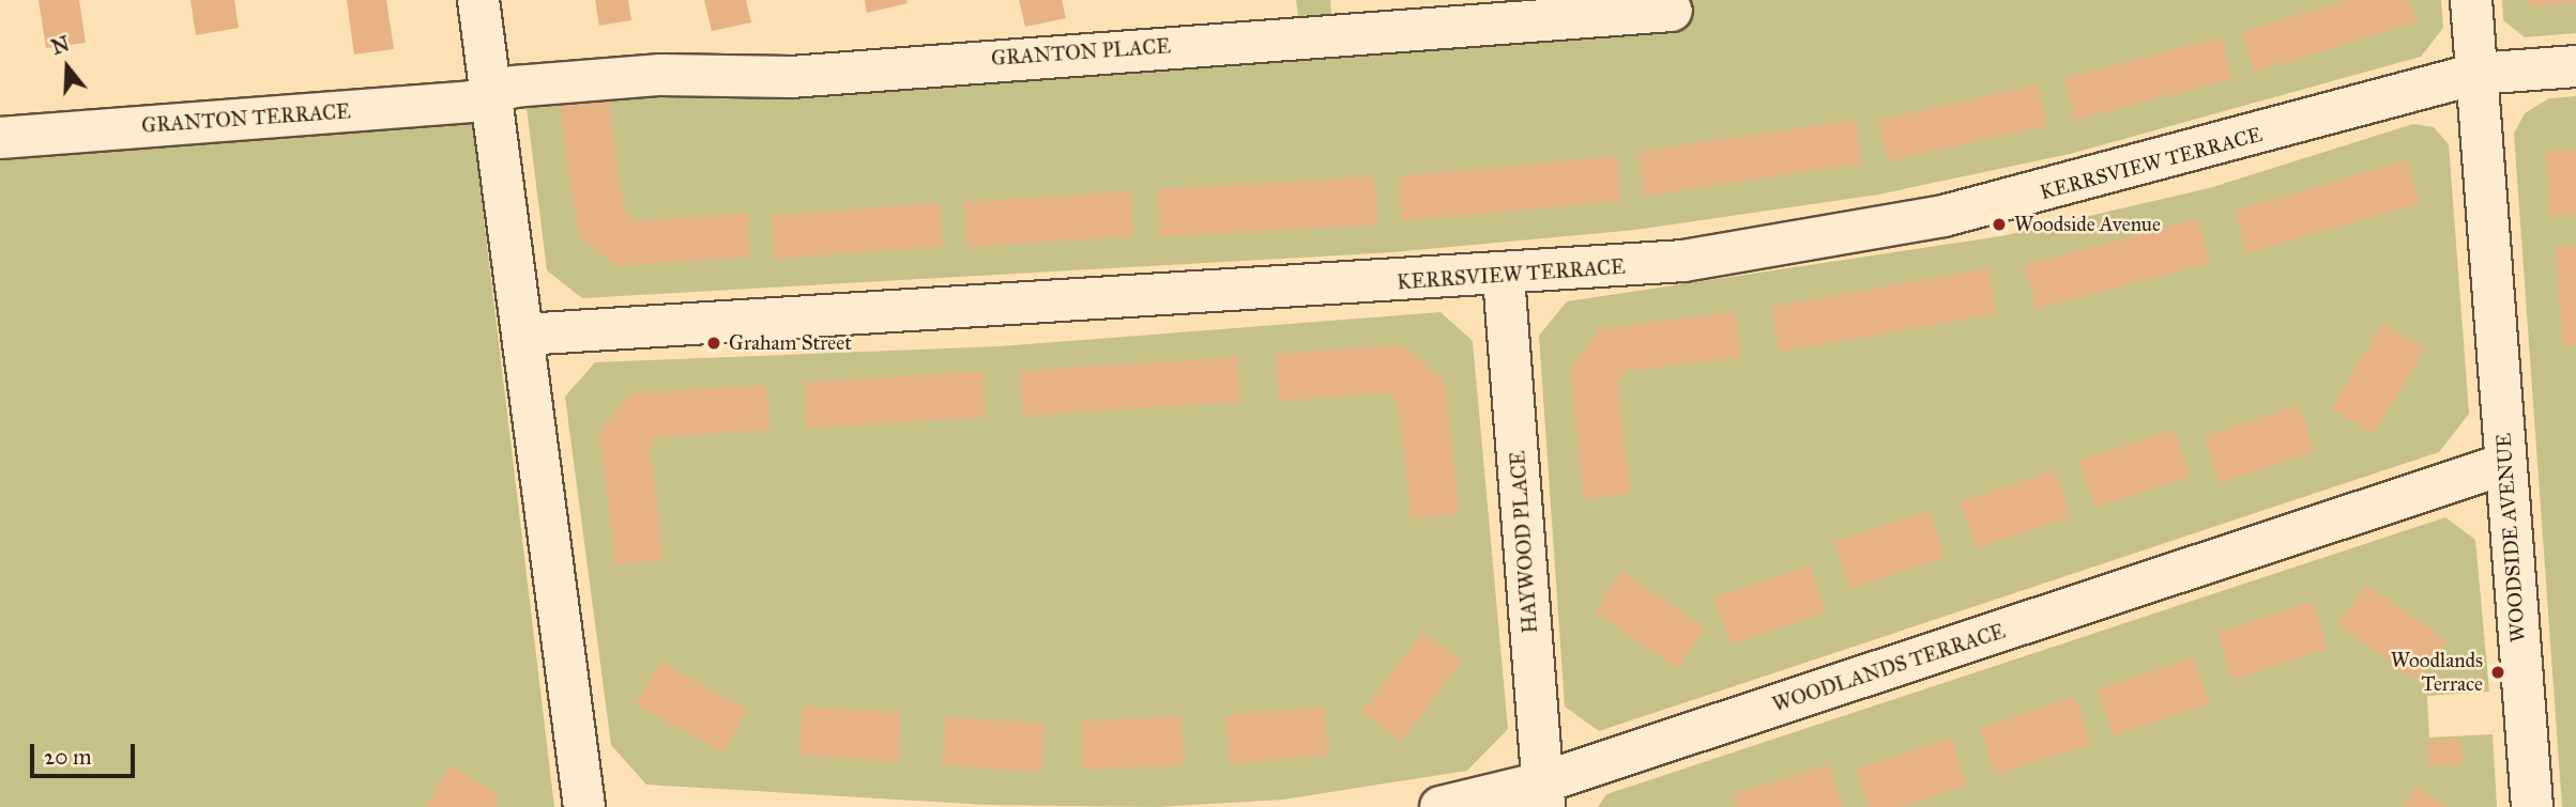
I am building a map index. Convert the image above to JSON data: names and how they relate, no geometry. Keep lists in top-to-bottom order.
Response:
{
  "streets": {
    "street": [
      "GRANTON PLACE",
      "GRANTON TERRACE",
      "KERRSVIEW TERRACE",
      "WOODSIDE AVENUE",
      "HAYWOOD PLACE",
      "WOODLANDS TERRACE"
    ]
  },
  "crossings": [
    ["GRANTON PLACE", "GRANTON TERRACE"],
    ["KERRSVIEW TERRACE", "WOODSIDE AVENUE"],
    ["KERRSVIEW TERRACE", "HAYWOOD PLACE"],
    ["WOODSIDE AVENUE", "WOODLANDS TERRACE"],
    ["HAYWOOD PLACE", "WOODLANDS TERRACE"]
  ],
  "places": ["Woodside Avenue", "Graham Street", "Woodlands Terrace"],
  "scale_bar": "20 m",
  "north": "top"
}
